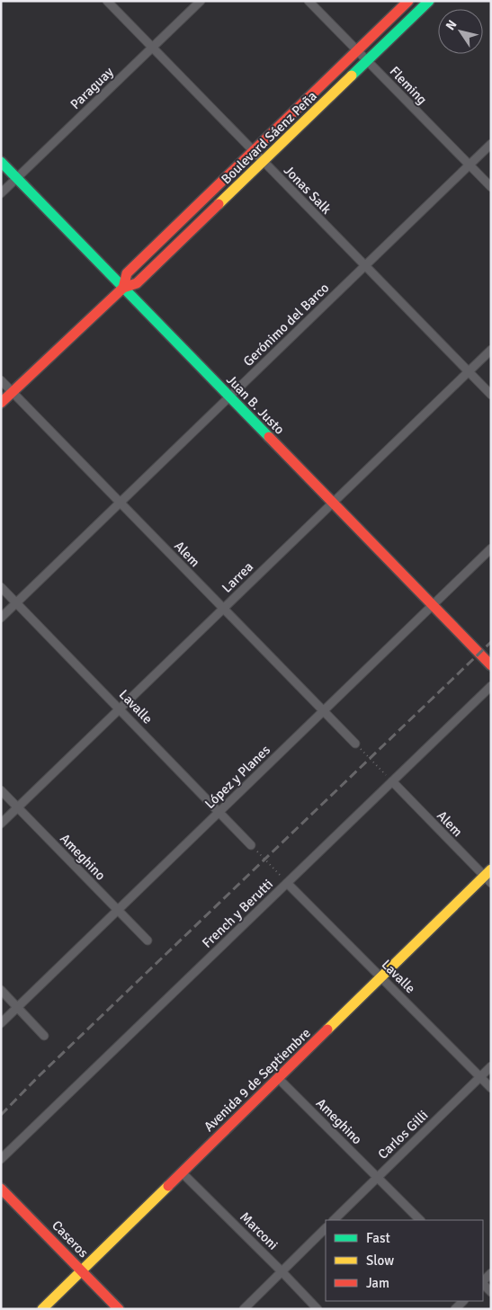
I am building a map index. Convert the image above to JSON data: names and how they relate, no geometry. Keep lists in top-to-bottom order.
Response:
{
  "streets": {
    "main road": [
      "Boulevard Sáenz Peña",
      "Juan B. Justo",
      "Avenida 9 de Septiembre",
      "Caseros"
    ],
    "street": [
      "Fleming",
      "Paraguay",
      "Jonas Salk",
      "Gerónimo del Barco",
      "Alem",
      "Larrea",
      "Lavalle",
      "López y Planes",
      "Ameghino",
      "French y Berutti",
      "Carlos Gilli",
      "Marconi"
    ]
  },
  "crossings": [
    ["Fleming", "Boulevard Sáenz Peña"],
    ["Fleming", "Gerónimo del Barco"],
    ["Paraguay", "Jonas Salk"],
    ["Paraguay", "Juan B. Justo"],
    ["Boulevard Sáenz Peña", "Jonas Salk"],
    ["Boulevard Sáenz Peña", "Juan B. Justo"],
    ["Boulevard Sáenz Peña", "Alem"],
    ["Jonas Salk", "Gerónimo del Barco"],
    ["Jonas Salk", "Larrea"],
    ["Gerónimo del Barco", "Juan B. Justo"],
    ["Gerónimo del Barco", "Alem"],
    ["Gerónimo del Barco", "Lavalle"],
    ["Juan B. Justo", "Larrea"],
    ["Juan B. Justo", "López y Planes"],
    ["Alem", "Larrea"],
    ["Alem", "López y Planes"],
    ["Alem", "French y Berutti"],
    ["Alem", "Avenida 9 de Septiembre"],
    ["Larrea", "Lavalle"],
    ["Larrea", "Ameghino"],
    ["Lavalle", "López y Planes"],
    ["Lavalle", "French y Berutti"],
    ["Lavalle", "Avenida 9 de Septiembre"],
    ["Lavalle", "Carlos Gilli"],
    ["López y Planes", "Ameghino"],
    ["Ameghino", "Avenida 9 de Septiembre"],
    ["Ameghino", "Carlos Gilli"],
    ["Avenida 9 de Septiembre", "Marconi"],
    ["Avenida 9 de Septiembre", "Caseros"]
  ],
  "legend": ["Fast", "Slow", "Jam"],
  "north": "top left"
}
